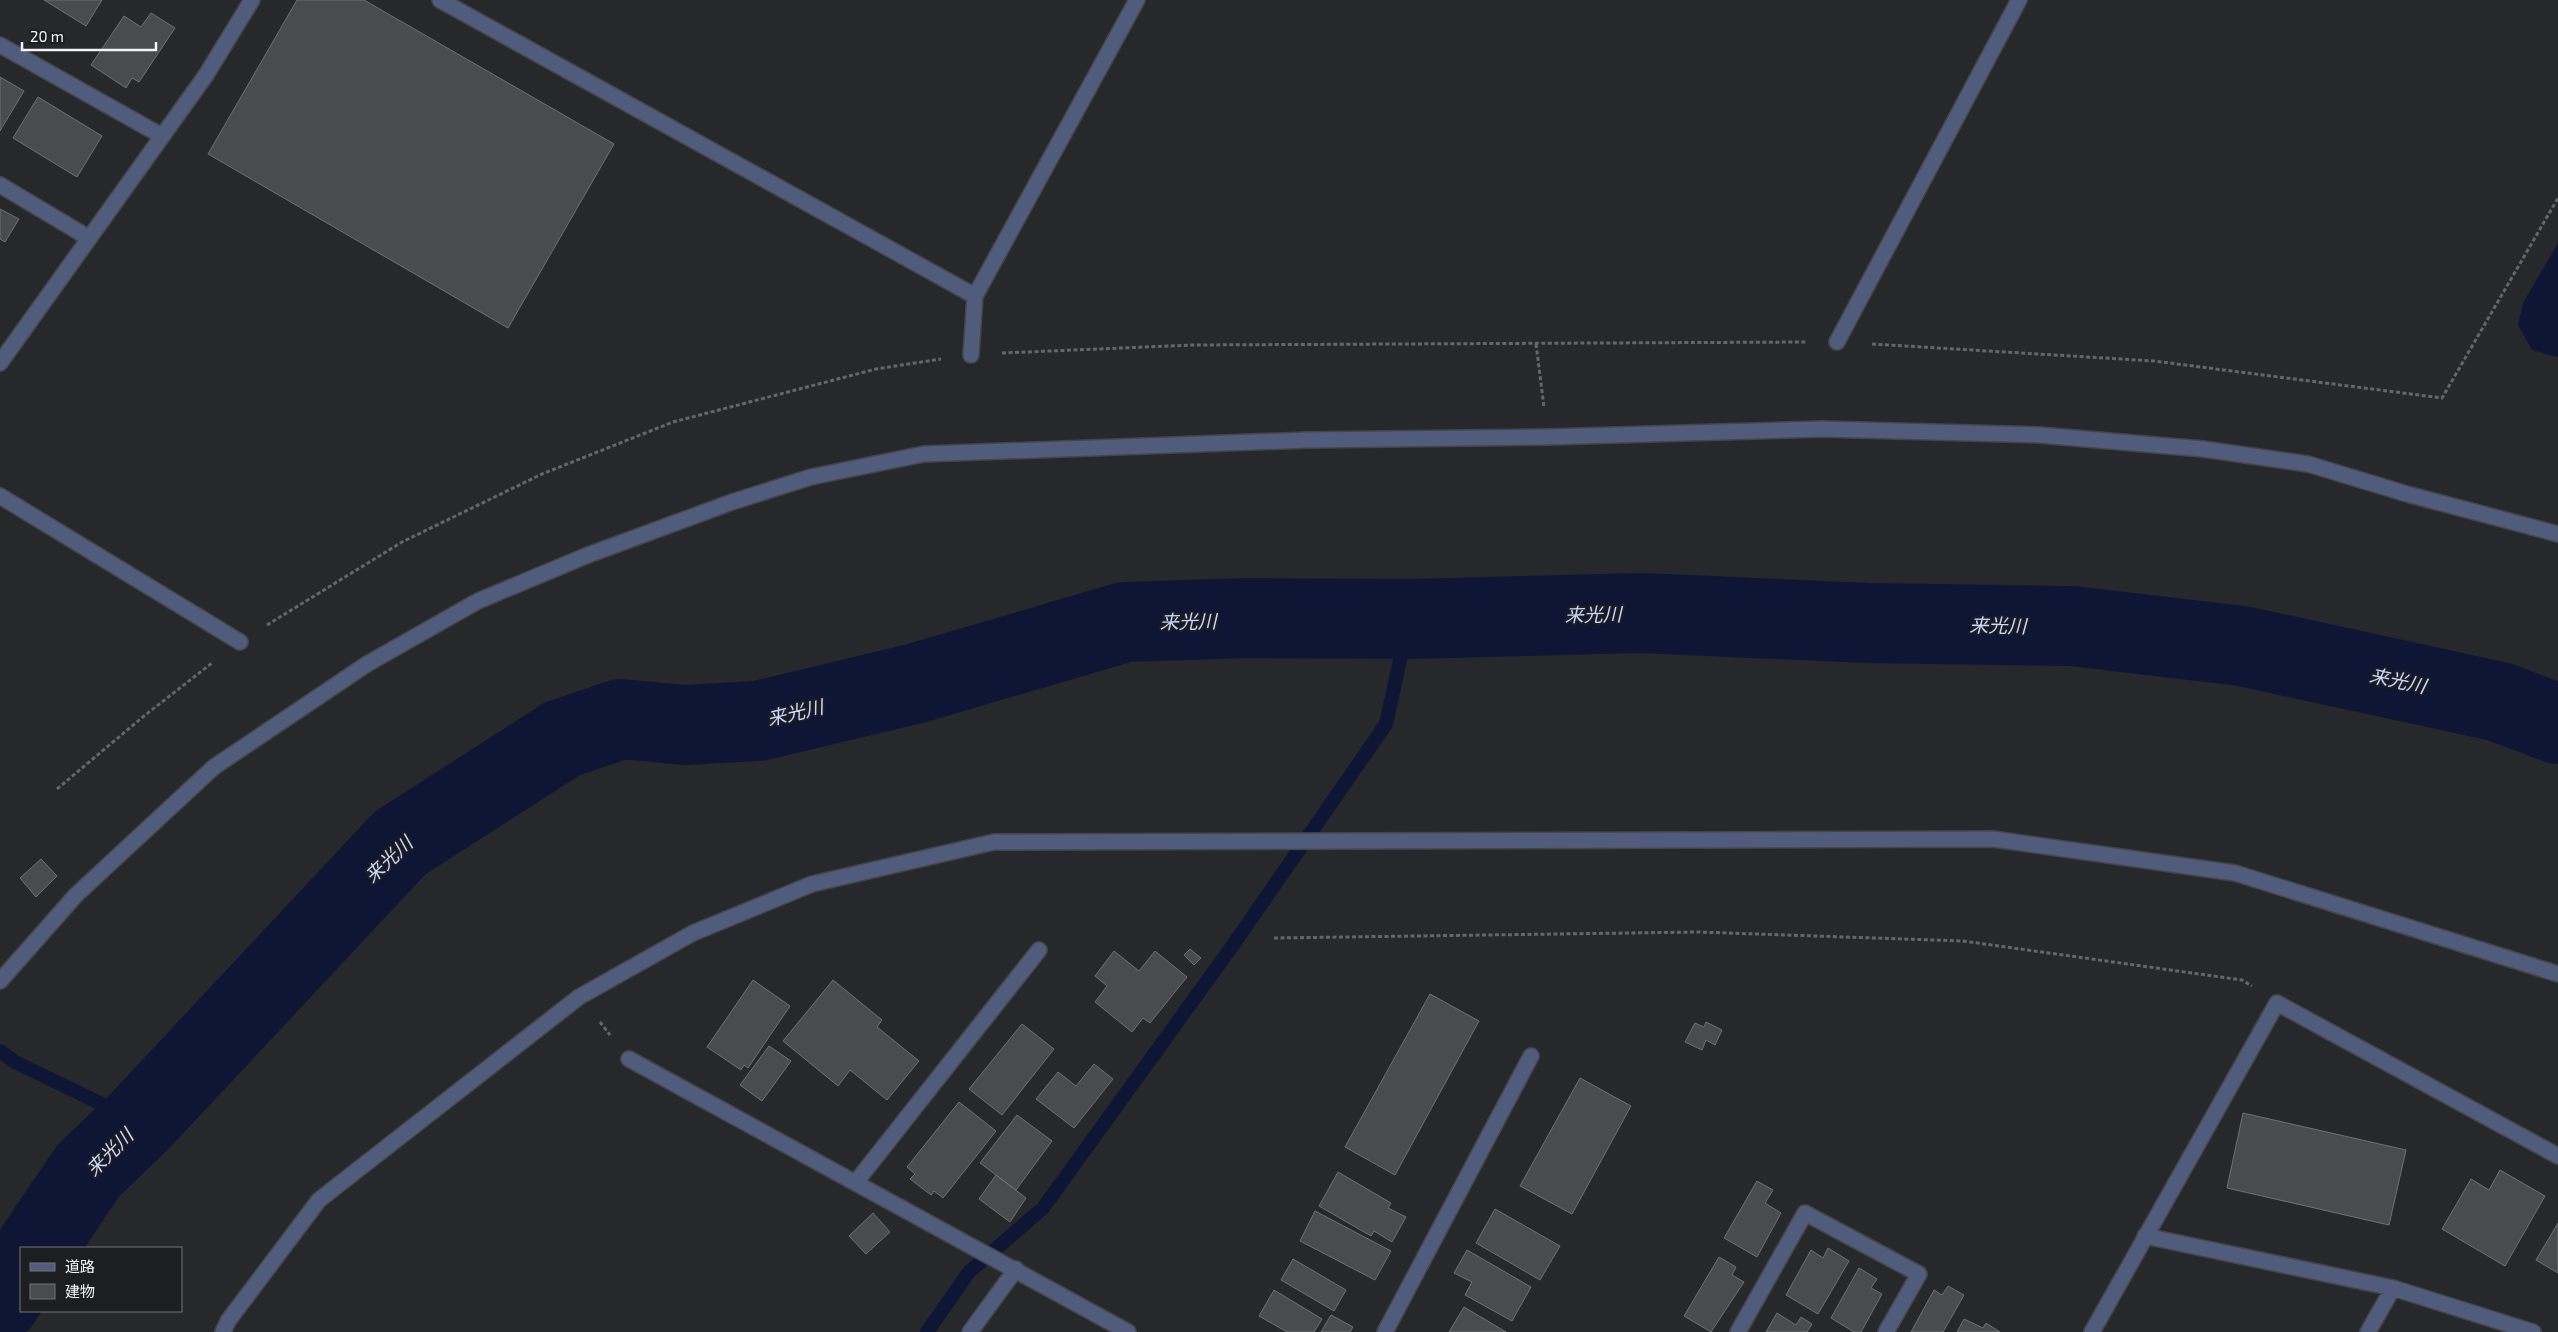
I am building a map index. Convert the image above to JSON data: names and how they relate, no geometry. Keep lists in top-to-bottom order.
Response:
{
  "water": ["来光川"],
  "legend": ["道路", "建物"],
  "scale_bar": "20 m"
}
